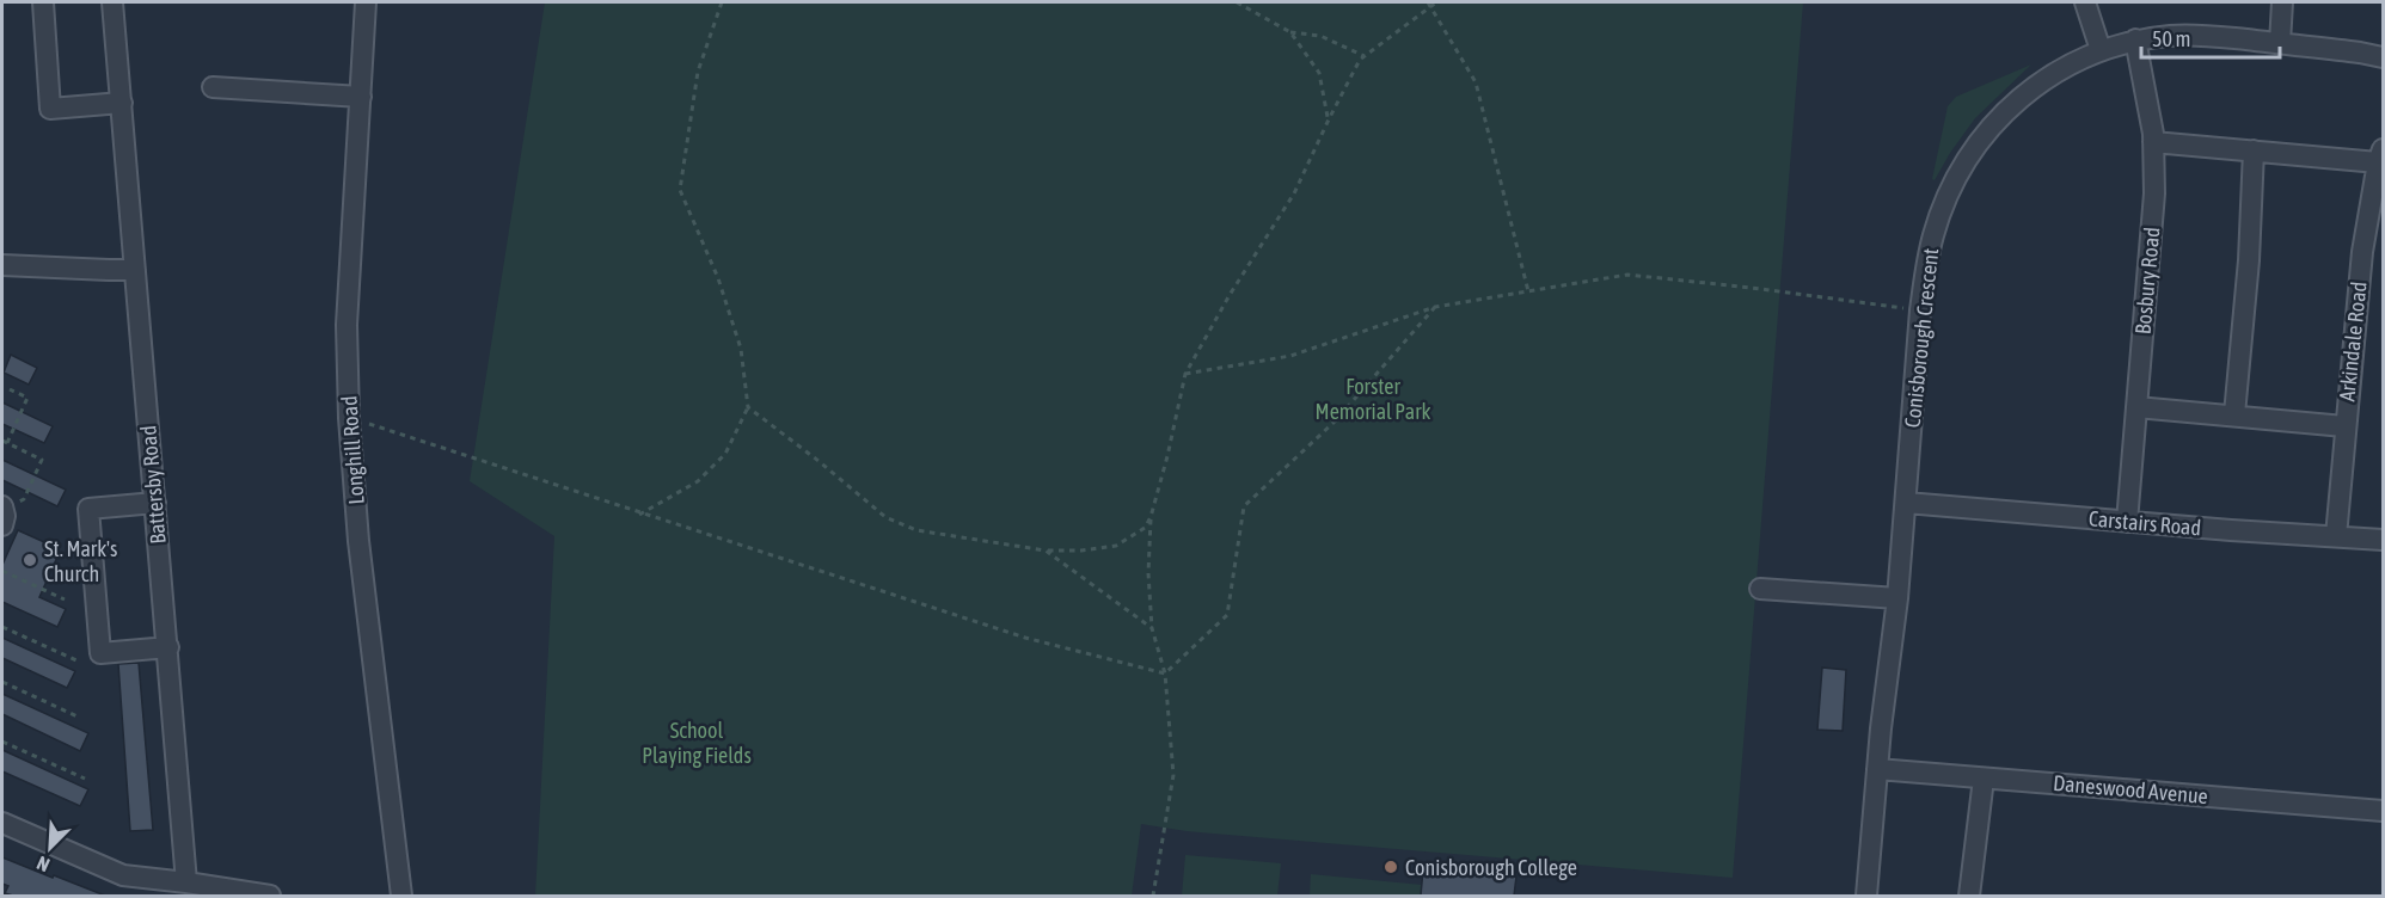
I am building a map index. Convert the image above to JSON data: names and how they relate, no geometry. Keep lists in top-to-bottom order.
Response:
{
  "streets": {
    "street": [
      "Bosbury Road",
      "Conisborough Crescent",
      "Arkindale Road",
      "Longhill Road",
      "Battersby Road",
      "Carstairs Road",
      "Daneswood Avenue"
    ]
  },
  "crossings": [
    ["Bosbury Road", "Conisborough Crescent"],
    ["Bosbury Road", "Carstairs Road"],
    ["Conisborough Crescent", "Carstairs Road"],
    ["Conisborough Crescent", "Daneswood Avenue"],
    ["Arkindale Road", "Carstairs Road"]
  ],
  "parks": ["Forster Memorial Park", "School Playing Fields"],
  "places": ["St. Mark's Church", "Conisborough College"],
  "scale_bar": "50 m",
  "north": "bottom left"
}
